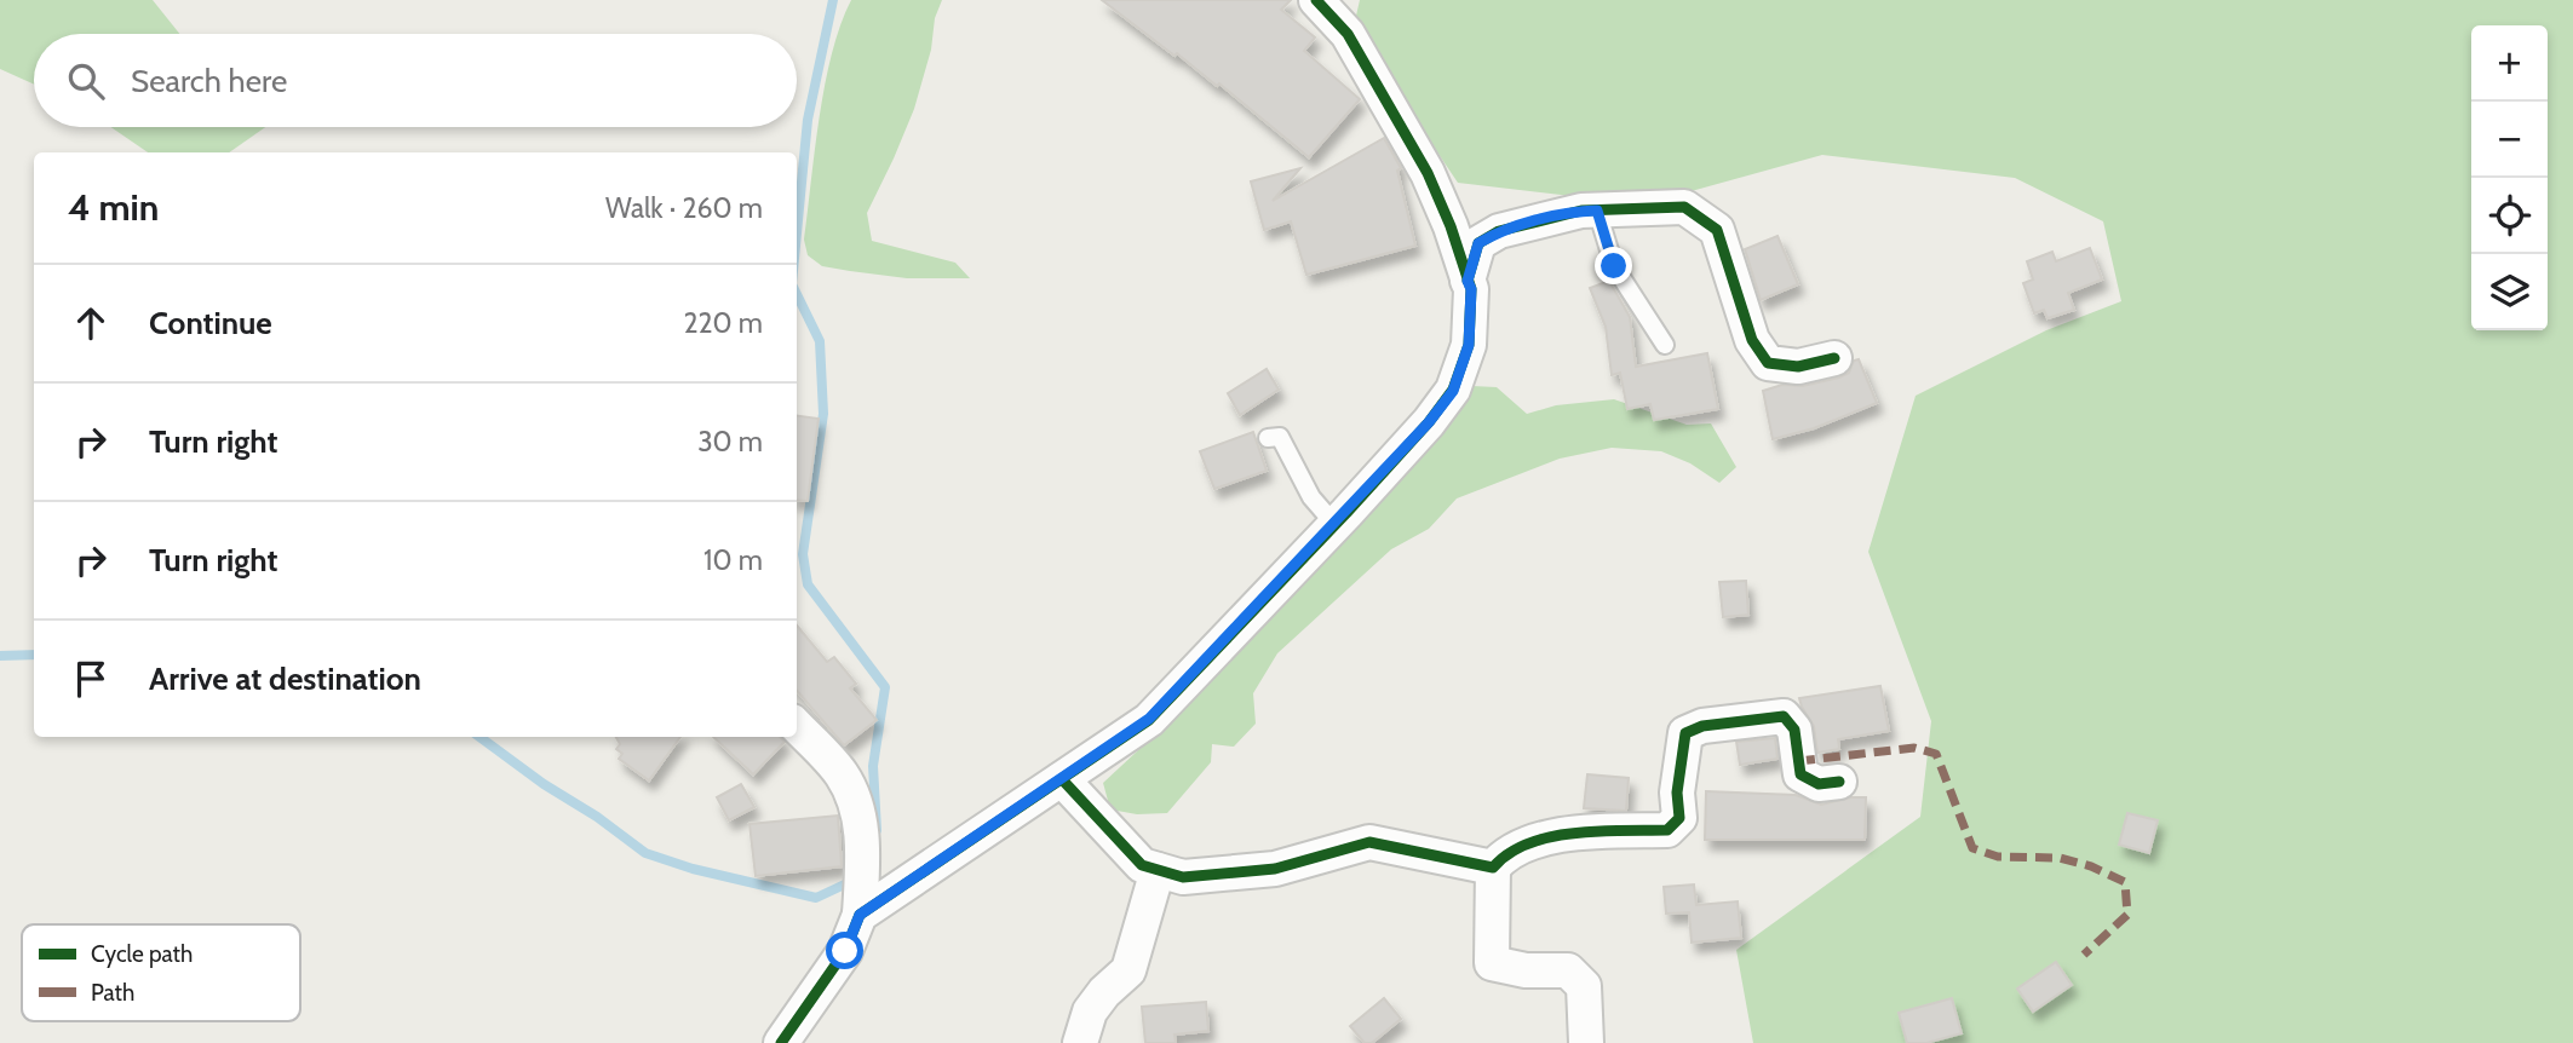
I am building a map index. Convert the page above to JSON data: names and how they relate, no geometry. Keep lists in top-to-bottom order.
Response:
{
  "legend": ["Cycle path", "Path"],
  "page": {
    "map_buttons": ["+", "−"],
    "search": "Search here",
    "heading": ["4 min", "Walk · 260 m"],
    "list": [
      ["Continue", "220 m"],
      ["Turn right", "30 m"],
      ["Turn right", "10 m"],
      "Arrive at destination"
    ]
  }
}
